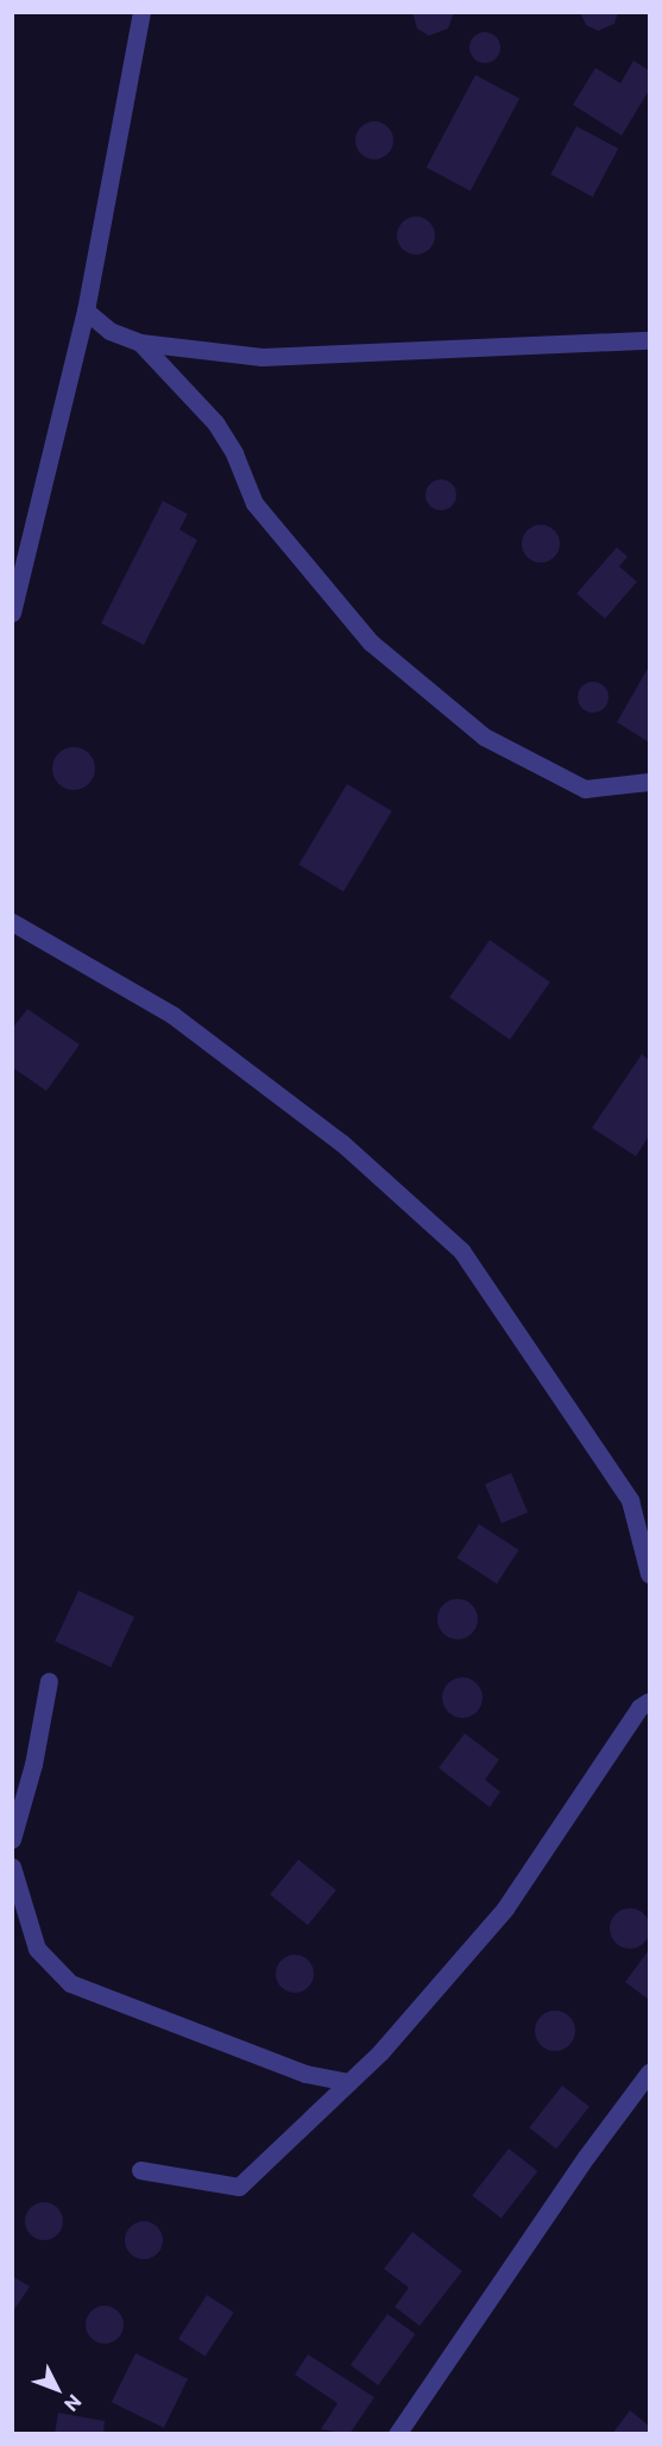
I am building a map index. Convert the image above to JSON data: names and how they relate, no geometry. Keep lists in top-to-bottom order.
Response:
{
  "north": "bottom right"
}
